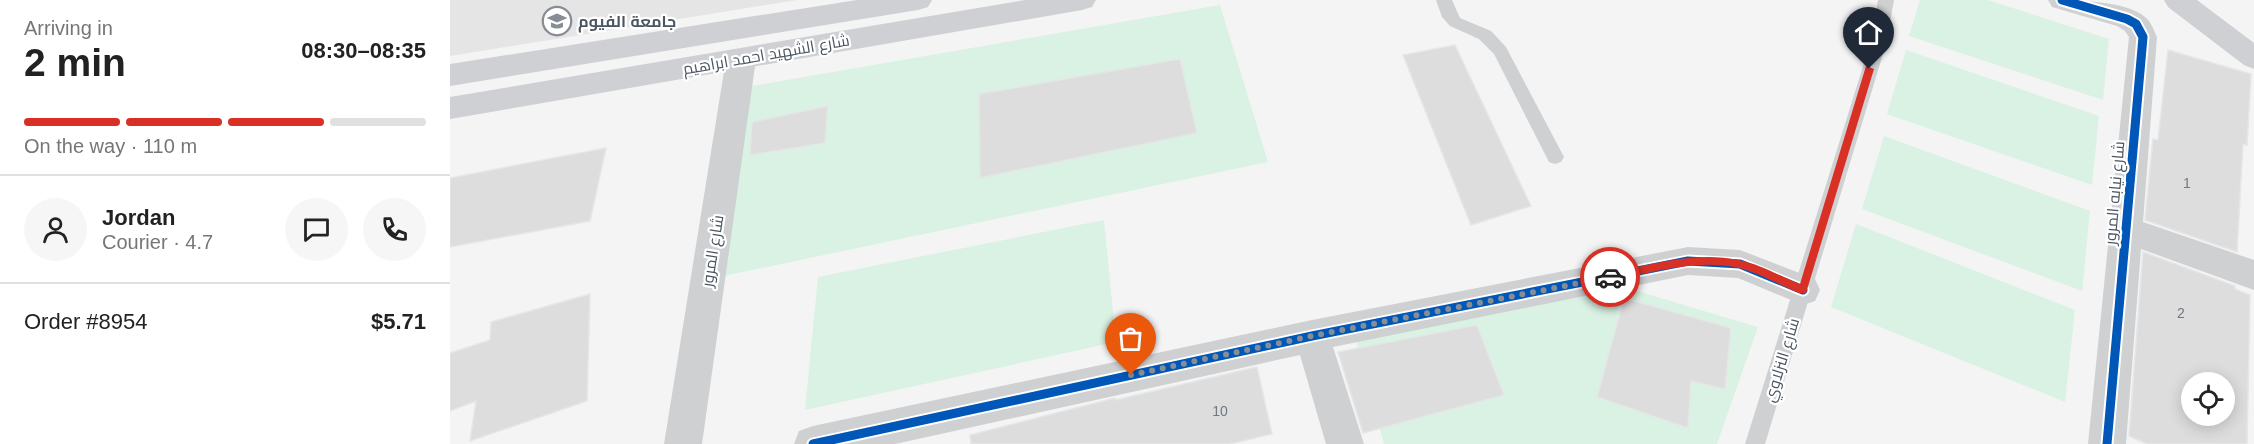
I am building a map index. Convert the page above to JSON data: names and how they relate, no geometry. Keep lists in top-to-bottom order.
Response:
{
  "streets": {
    "main road": ["شارع الشهيد احمد ابراهيم"],
    "street": ["شارع نيابه المرور", "شارع المرور"],
    "lane": ["شارع النزلاوي"]
  },
  "crossings": [
    ["شارع الشهيد احمد ابراهيم", "شارع المرور"]
  ],
  "places": {
    "school or university": ["جامعة الفيوم"]
  },
  "house_numbers": ["1", "2", "10"],
  "page": {
    "heading": ["2 min", "Arriving in", "08:30–08:35"],
    "panel": [
      "Jordan",
      "Courier · 4.7",
      "Order #8954",
      "$5.71"
    ],
    "bar": "On the way · 110 m"
  }
}
